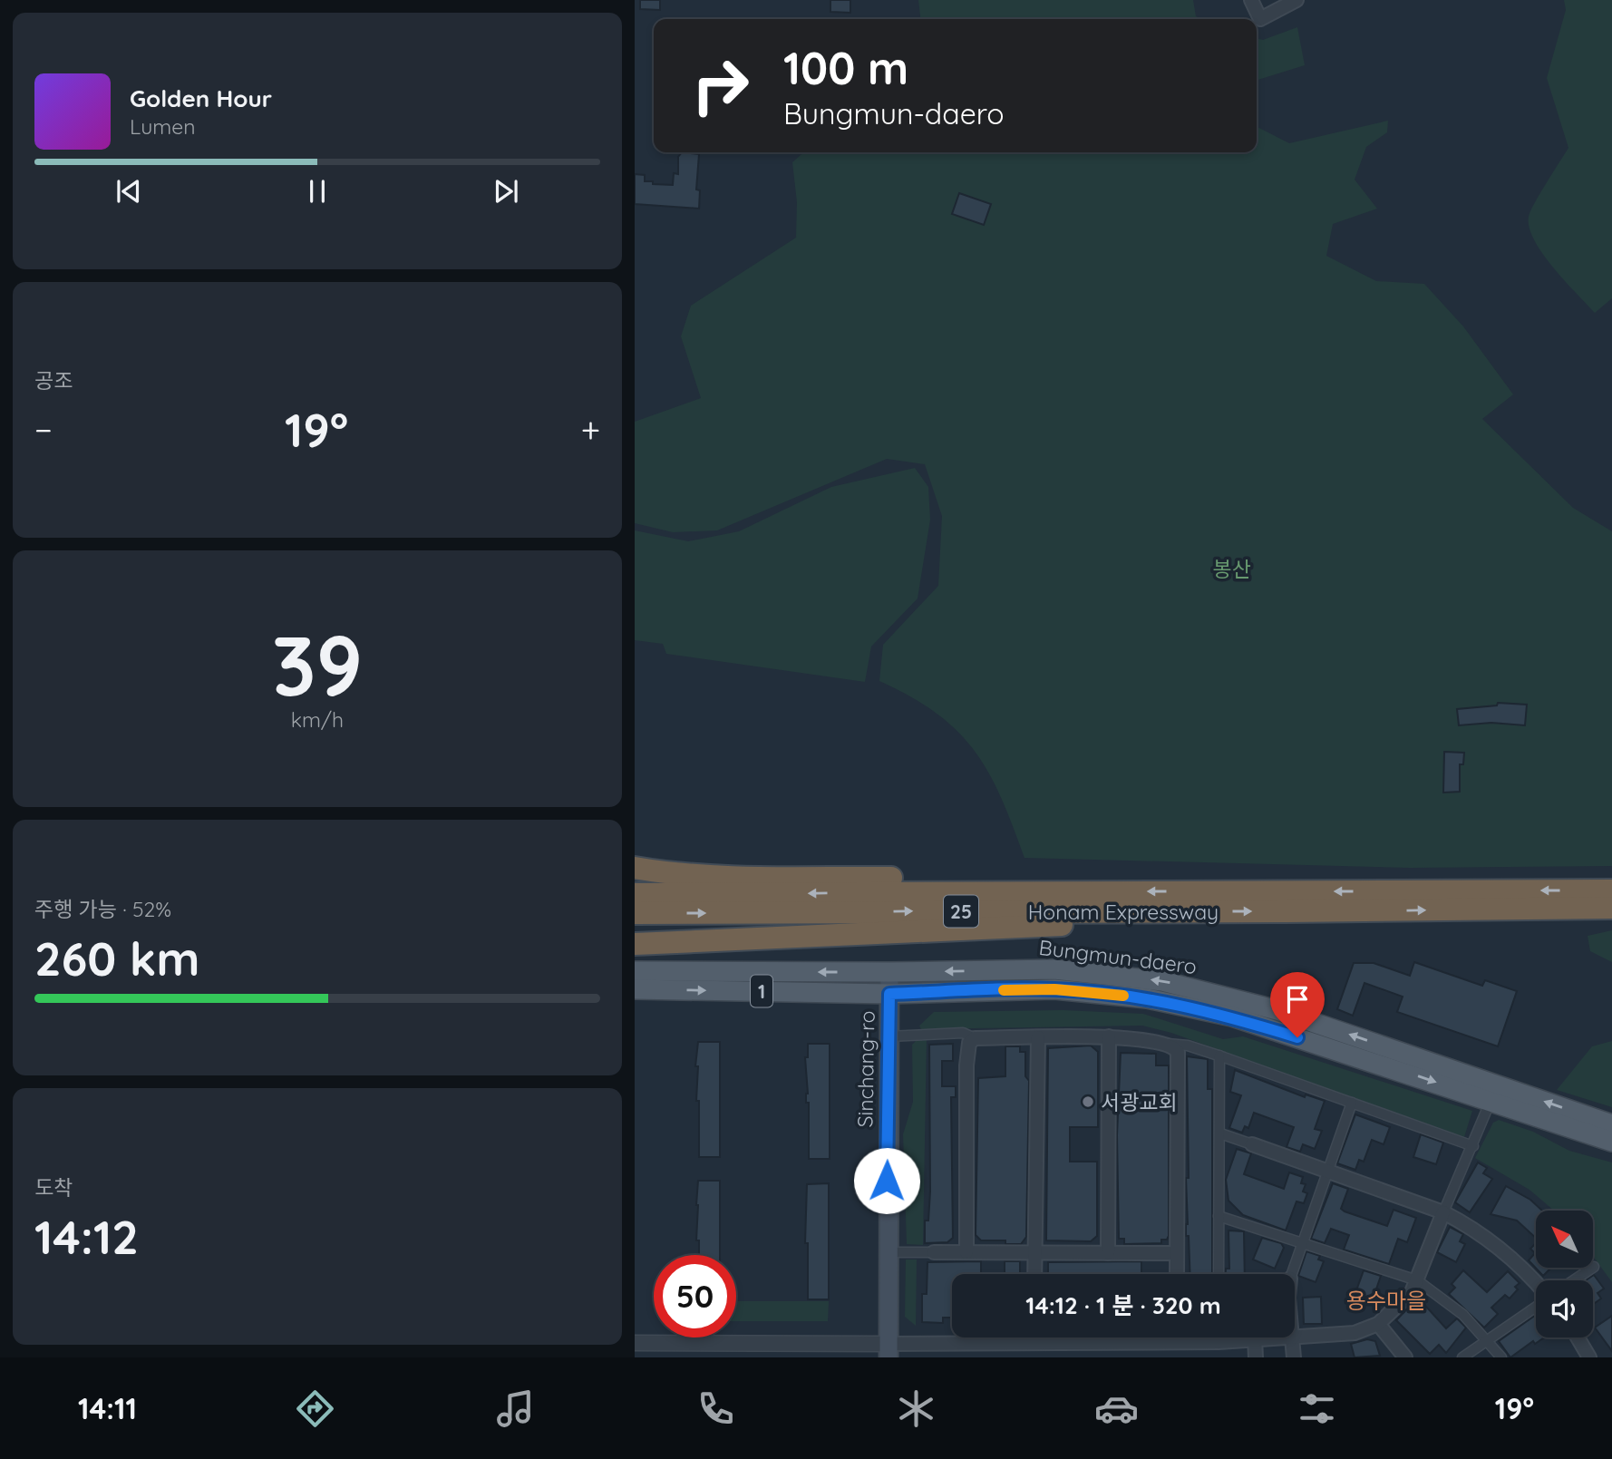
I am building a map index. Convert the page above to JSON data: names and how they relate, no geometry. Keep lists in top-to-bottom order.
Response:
{
  "streets": {
    "highway": ["25", "Honam Expressway"],
    "main road": ["Bungmun-daero", "1", "Sinchang-ro"]
  },
  "crossings": [
    ["Bungmun-daero", "Sinchang-ro"]
  ],
  "districts": ["용수마을"],
  "parks": ["봉산"],
  "places": ["서광교회"],
  "north": "top left",
  "page": {
    "turn": ["100 m", "Bungmun-daero"],
    "song": ["Golden Hour", "Lumen"],
    "tile": [
      "공조",
      ["39", "km/h"],
      ["주행 가능 · 52%", "260 km"],
      ["도착", "14:12"]
    ],
    "heat": ["−", "19°", "+"],
    "limit": "50",
    "trip": "14:12 · 1 분 · 320 m",
    "tabs": ["14:11", "19°"]
  }
}
